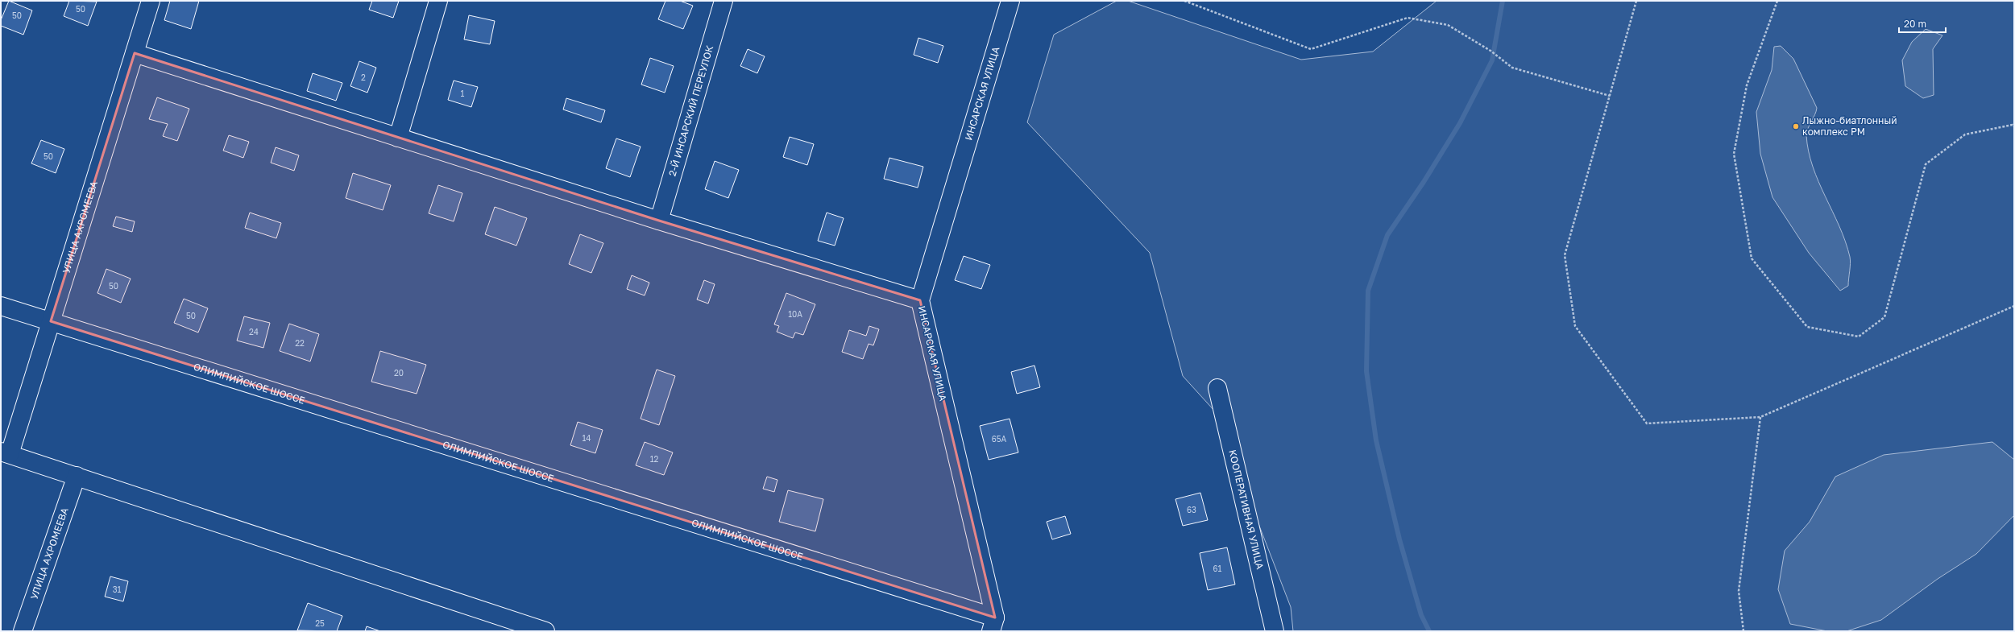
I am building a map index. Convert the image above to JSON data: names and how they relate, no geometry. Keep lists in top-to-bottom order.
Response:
{
  "streets": {
    "street": [
      "ИНСАРСКАЯ УЛИЦА",
      "2-Й ИНСАРСКИЙ ПЕРЕУЛОК",
      "УЛИЦА АХРОМЕЕВА",
      "ОЛИМПИЙСКОЕ ШОССЕ",
      "КООПЕРАТИВНАЯ УЛИЦА"
    ]
  },
  "crossings": [
    ["ИНСАРСКАЯ УЛИЦА", "ОЛИМПИЙСКОЕ ШОССЕ"],
    ["УЛИЦА АХРОМЕЕВА", "ОЛИМПИЙСКОЕ ШОССЕ"]
  ],
  "places": ["Лыжно-биатлонный комплекс РМ"],
  "house_numbers": [
    "50",
    "50",
    "2",
    "1",
    "50",
    "50",
    "10А",
    "50",
    "24",
    "22",
    "20",
    "14",
    "65А",
    "12",
    "63",
    "61",
    "31",
    "25"
  ],
  "scale_bar": "20 m"
}
